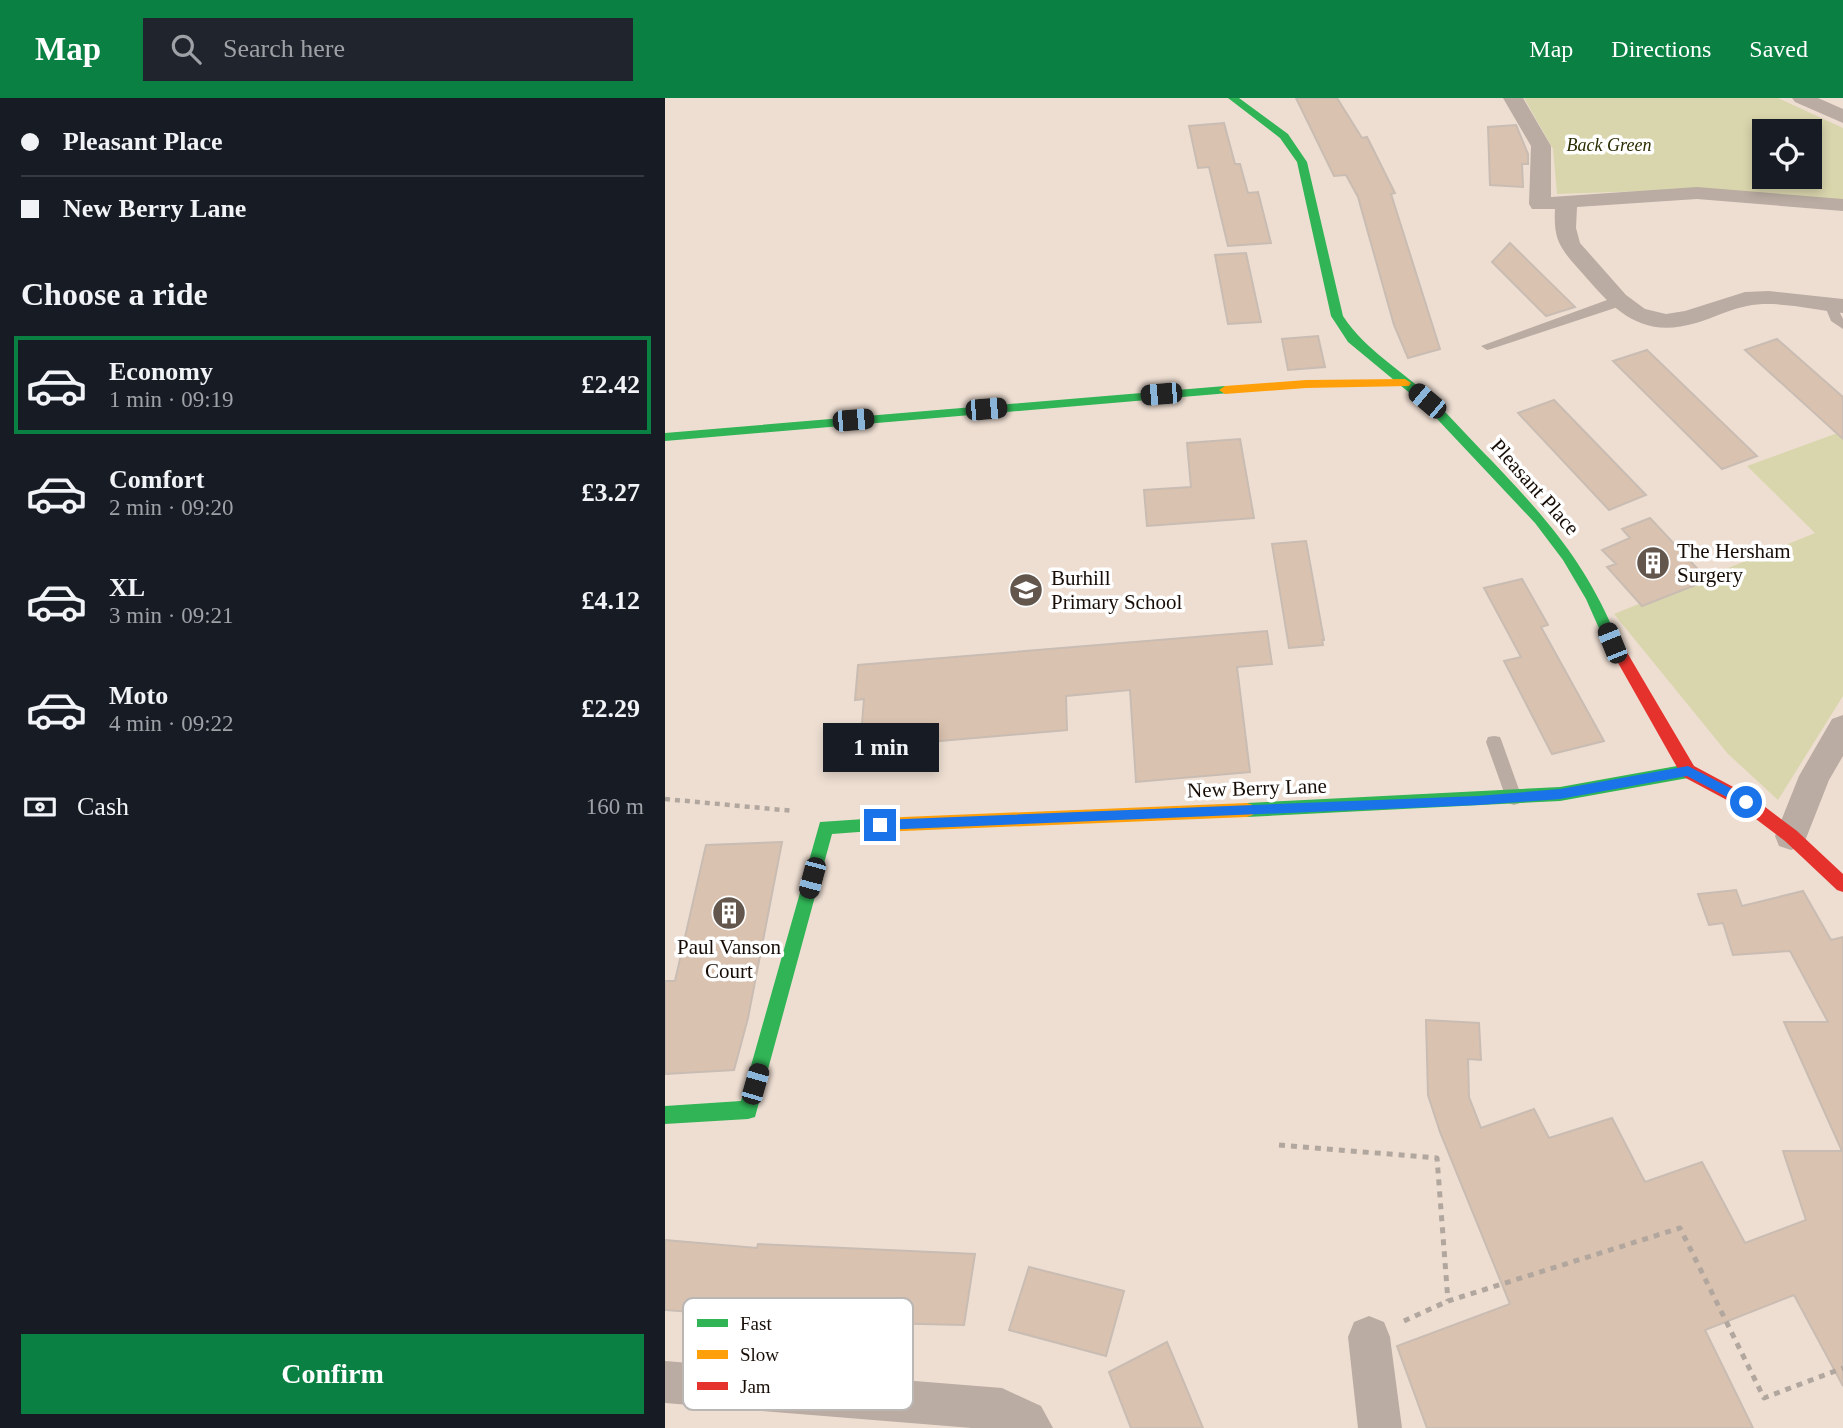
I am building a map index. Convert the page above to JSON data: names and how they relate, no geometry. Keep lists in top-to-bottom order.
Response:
{
  "streets": {
    "street": ["Pleasant Place", "New Berry Lane"]
  },
  "crossings": [
    ["Pleasant Place", "New Berry Lane"]
  ],
  "parks": ["Back Green"],
  "places": {
    "building": ["The Hersham Surgery", "Paul Vanson Court"],
    "school or university": ["Burhill Primary School"]
  },
  "legend": ["Fast", "Slow", "Jam"],
  "page": {
    "header": "Map",
    "search": "Search here",
    "nav": ["Map", "Directions", "Saved"],
    "banner": ["Pleasant Place", "New Berry Lane"],
    "heading": "Choose a ride",
    "list": [
      {
        "name": "Economy",
        "note": "1 min · 09:19",
        "value": "£2.42"
      },
      {
        "name": "Comfort",
        "note": "2 min · 09:20",
        "value": "£3.27"
      },
      {
        "name": "XL",
        "note": "3 min · 09:21",
        "value": "£4.12"
      },
      {
        "name": "Moto",
        "note": "4 min · 09:22",
        "value": "£2.29"
      }
    ],
    "bubble": "1 min",
    "pay": ["Cash", "160 m"],
    "buttons": "Confirm"
  }
}
